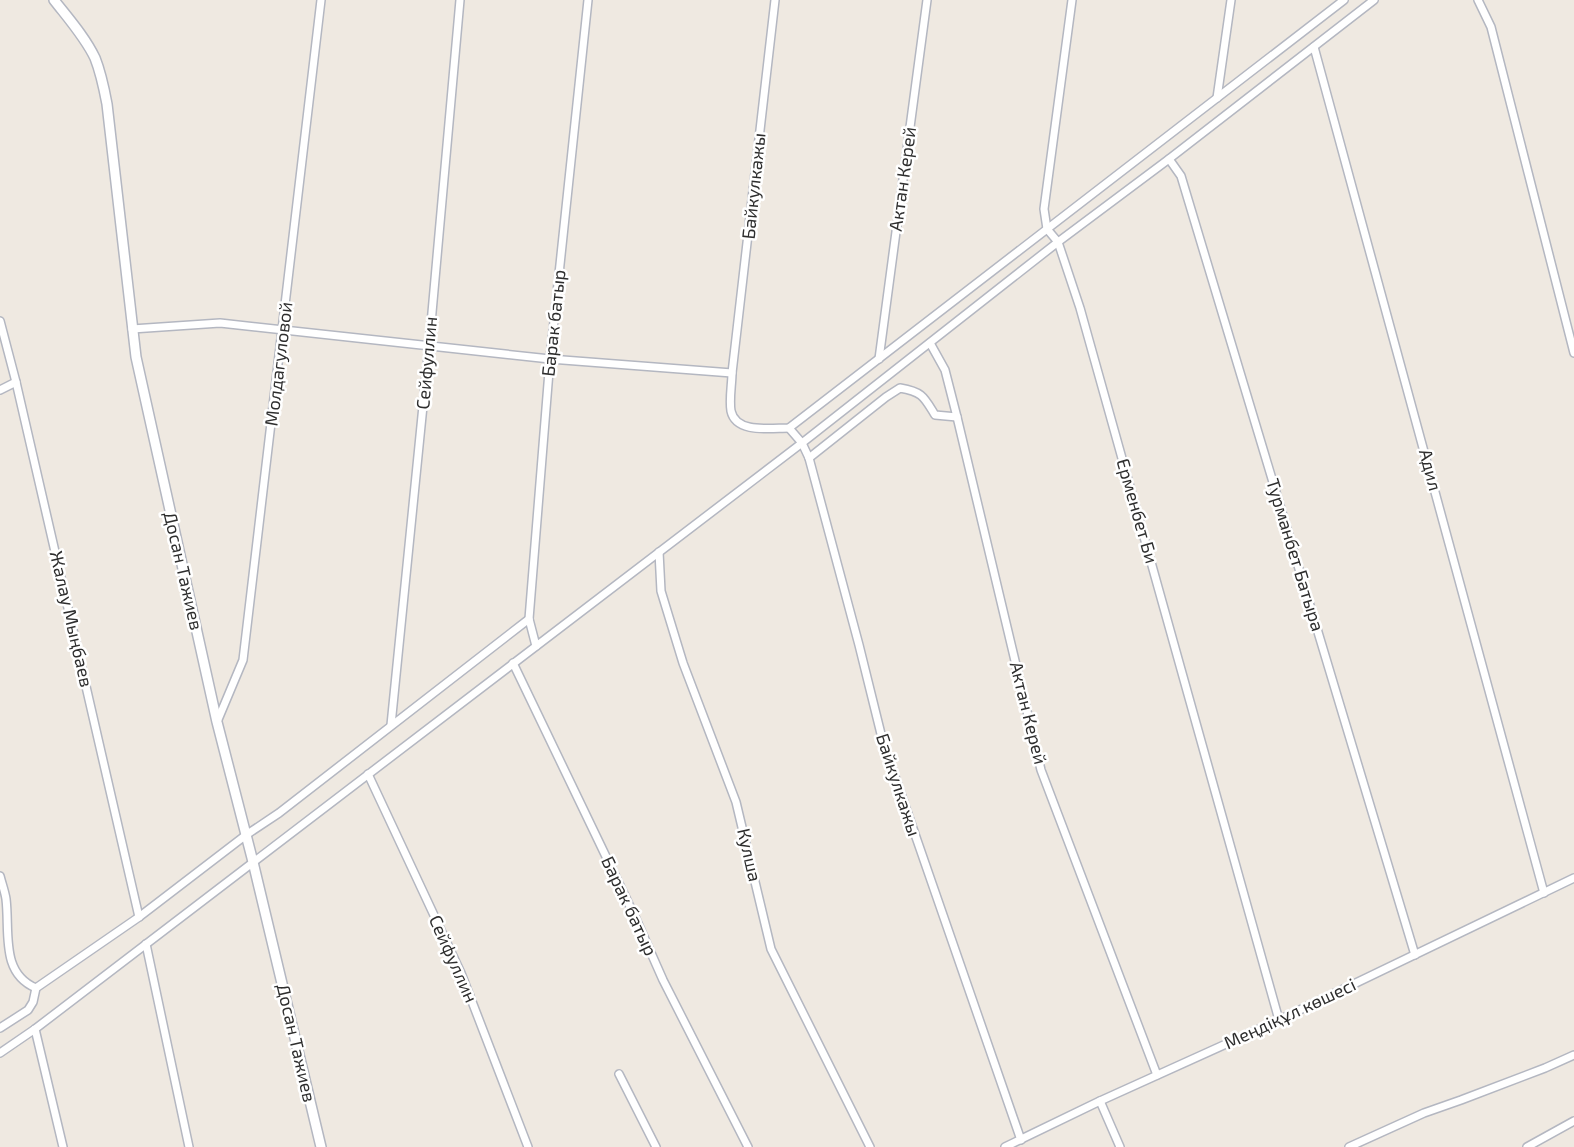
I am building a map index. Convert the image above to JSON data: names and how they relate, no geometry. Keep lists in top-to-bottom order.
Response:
{
  "streets": {
    "street": [
      "Актан Керей",
      "Байкулкажы",
      "Барак батыр",
      "Сейфуллин",
      "Молдагуловой",
      "Адил",
      "Ерменбет Би",
      "Турманбет Батыра",
      "Досан Тажиев",
      "Жалау Мыңбаев",
      "Кулша",
      "Меңдіқұл көшесі"
    ]
  },
  "crossings": [
    ["Актан Керей", "Меңдіқұл көшесі"],
    ["Байкулкажы", "Меңдіқұл көшесі"],
    ["Молдагуловой", "Досан Тажиев"],
    ["Адил", "Меңдіқұл көшесі"],
    ["Ерменбет Би", "Меңдіқұл көшесі"],
    ["Турманбет Батыра", "Меңдіқұл көшесі"]
  ]
}
